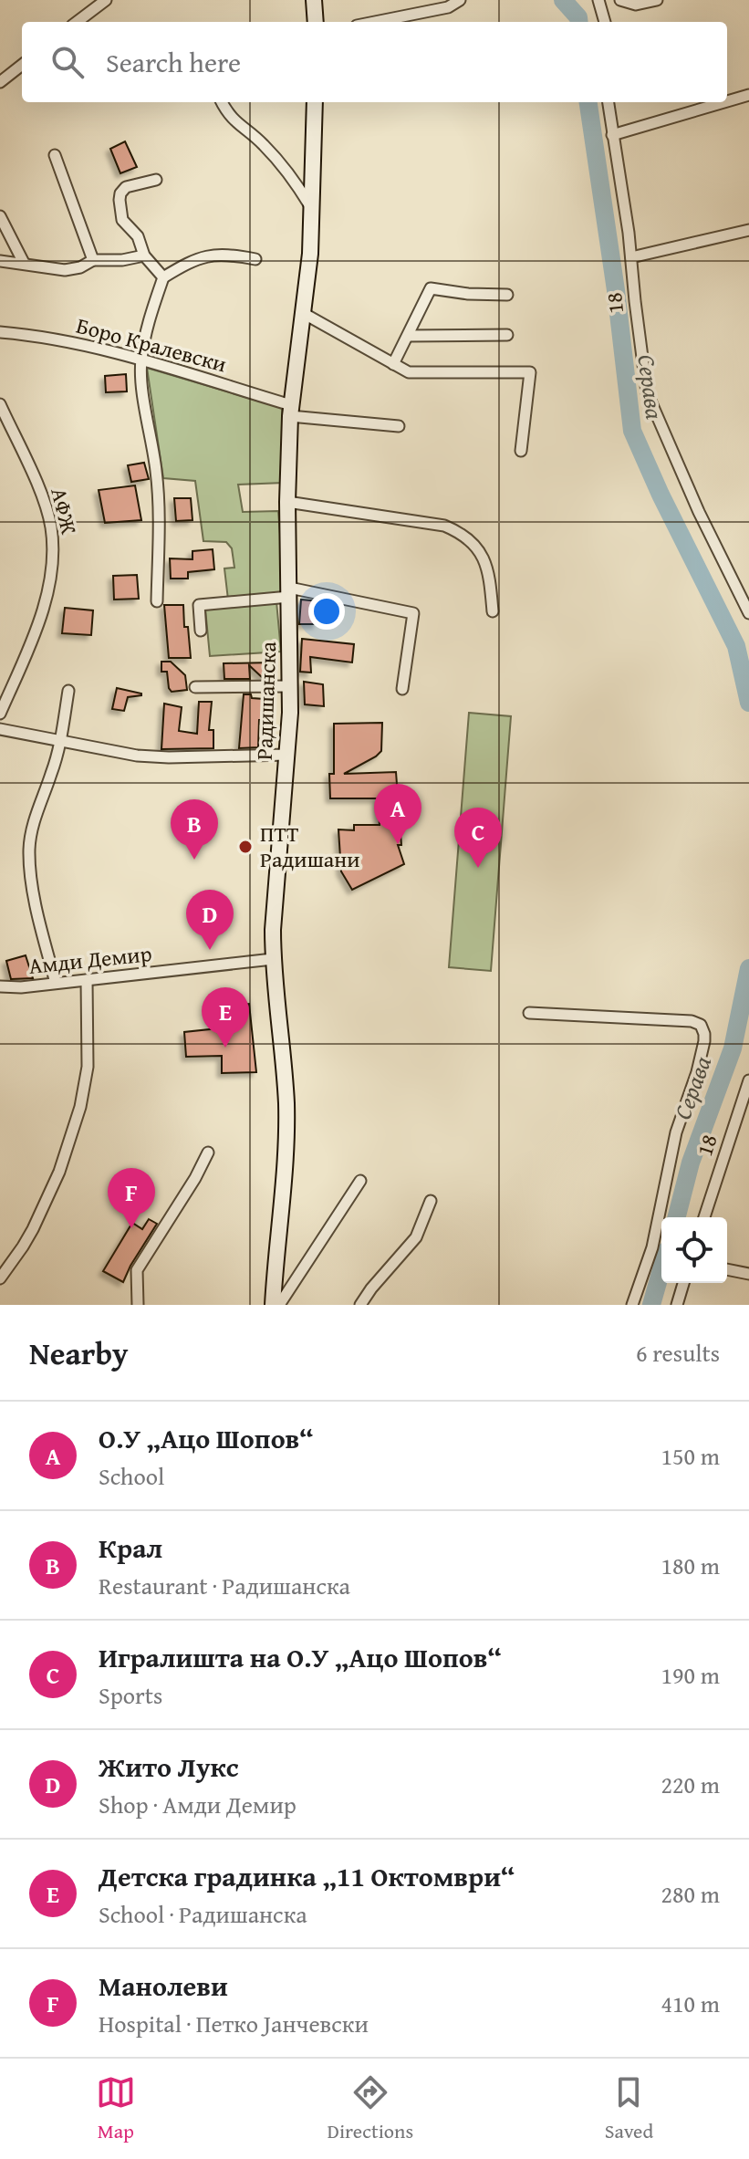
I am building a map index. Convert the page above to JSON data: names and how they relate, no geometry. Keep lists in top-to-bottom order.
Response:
{
  "streets": {
    "street": [
      "18",
      "Боро Кралевски",
      "АФЖ",
      "Радишанска",
      "Амди Демир"
    ]
  },
  "crossings": [
    ["Боро Кралевски", "Радишанска"],
    ["Радишанска", "Амди Демир"]
  ],
  "water": ["Серава"],
  "places": ["ПТТ Радишани"],
  "page": {
    "search": "Search here",
    "pins": [
      "A",
      "B",
      "C",
      "D",
      "E",
      "F"
    ],
    "heading": ["Nearby", "6 results"],
    "list": [
      {
        "mark": "A",
        "name": "О.У „Ацо Шопов“",
        "note": "School",
        "value": "150 m"
      },
      {
        "mark": "B",
        "name": "Крал",
        "note": "Restaurant · Радишанска",
        "value": "180 m"
      },
      {
        "mark": "C",
        "name": "Игралишта на О.У „Ацо Шопов“",
        "note": "Sports",
        "value": "190 m"
      },
      {
        "mark": "D",
        "name": "Жито Лукс",
        "note": "Shop · Амди Демир",
        "value": "220 m"
      },
      {
        "mark": "E",
        "name": "Детска градинка „11 Октомври“",
        "note": "School · Радишанска",
        "value": "280 m"
      },
      {
        "mark": "F",
        "name": "Манолеви",
        "note": "Hospital · Петко Јанчевски",
        "value": "410 m"
      }
    ],
    "nav": ["Map", "Directions", "Saved"]
  }
}
